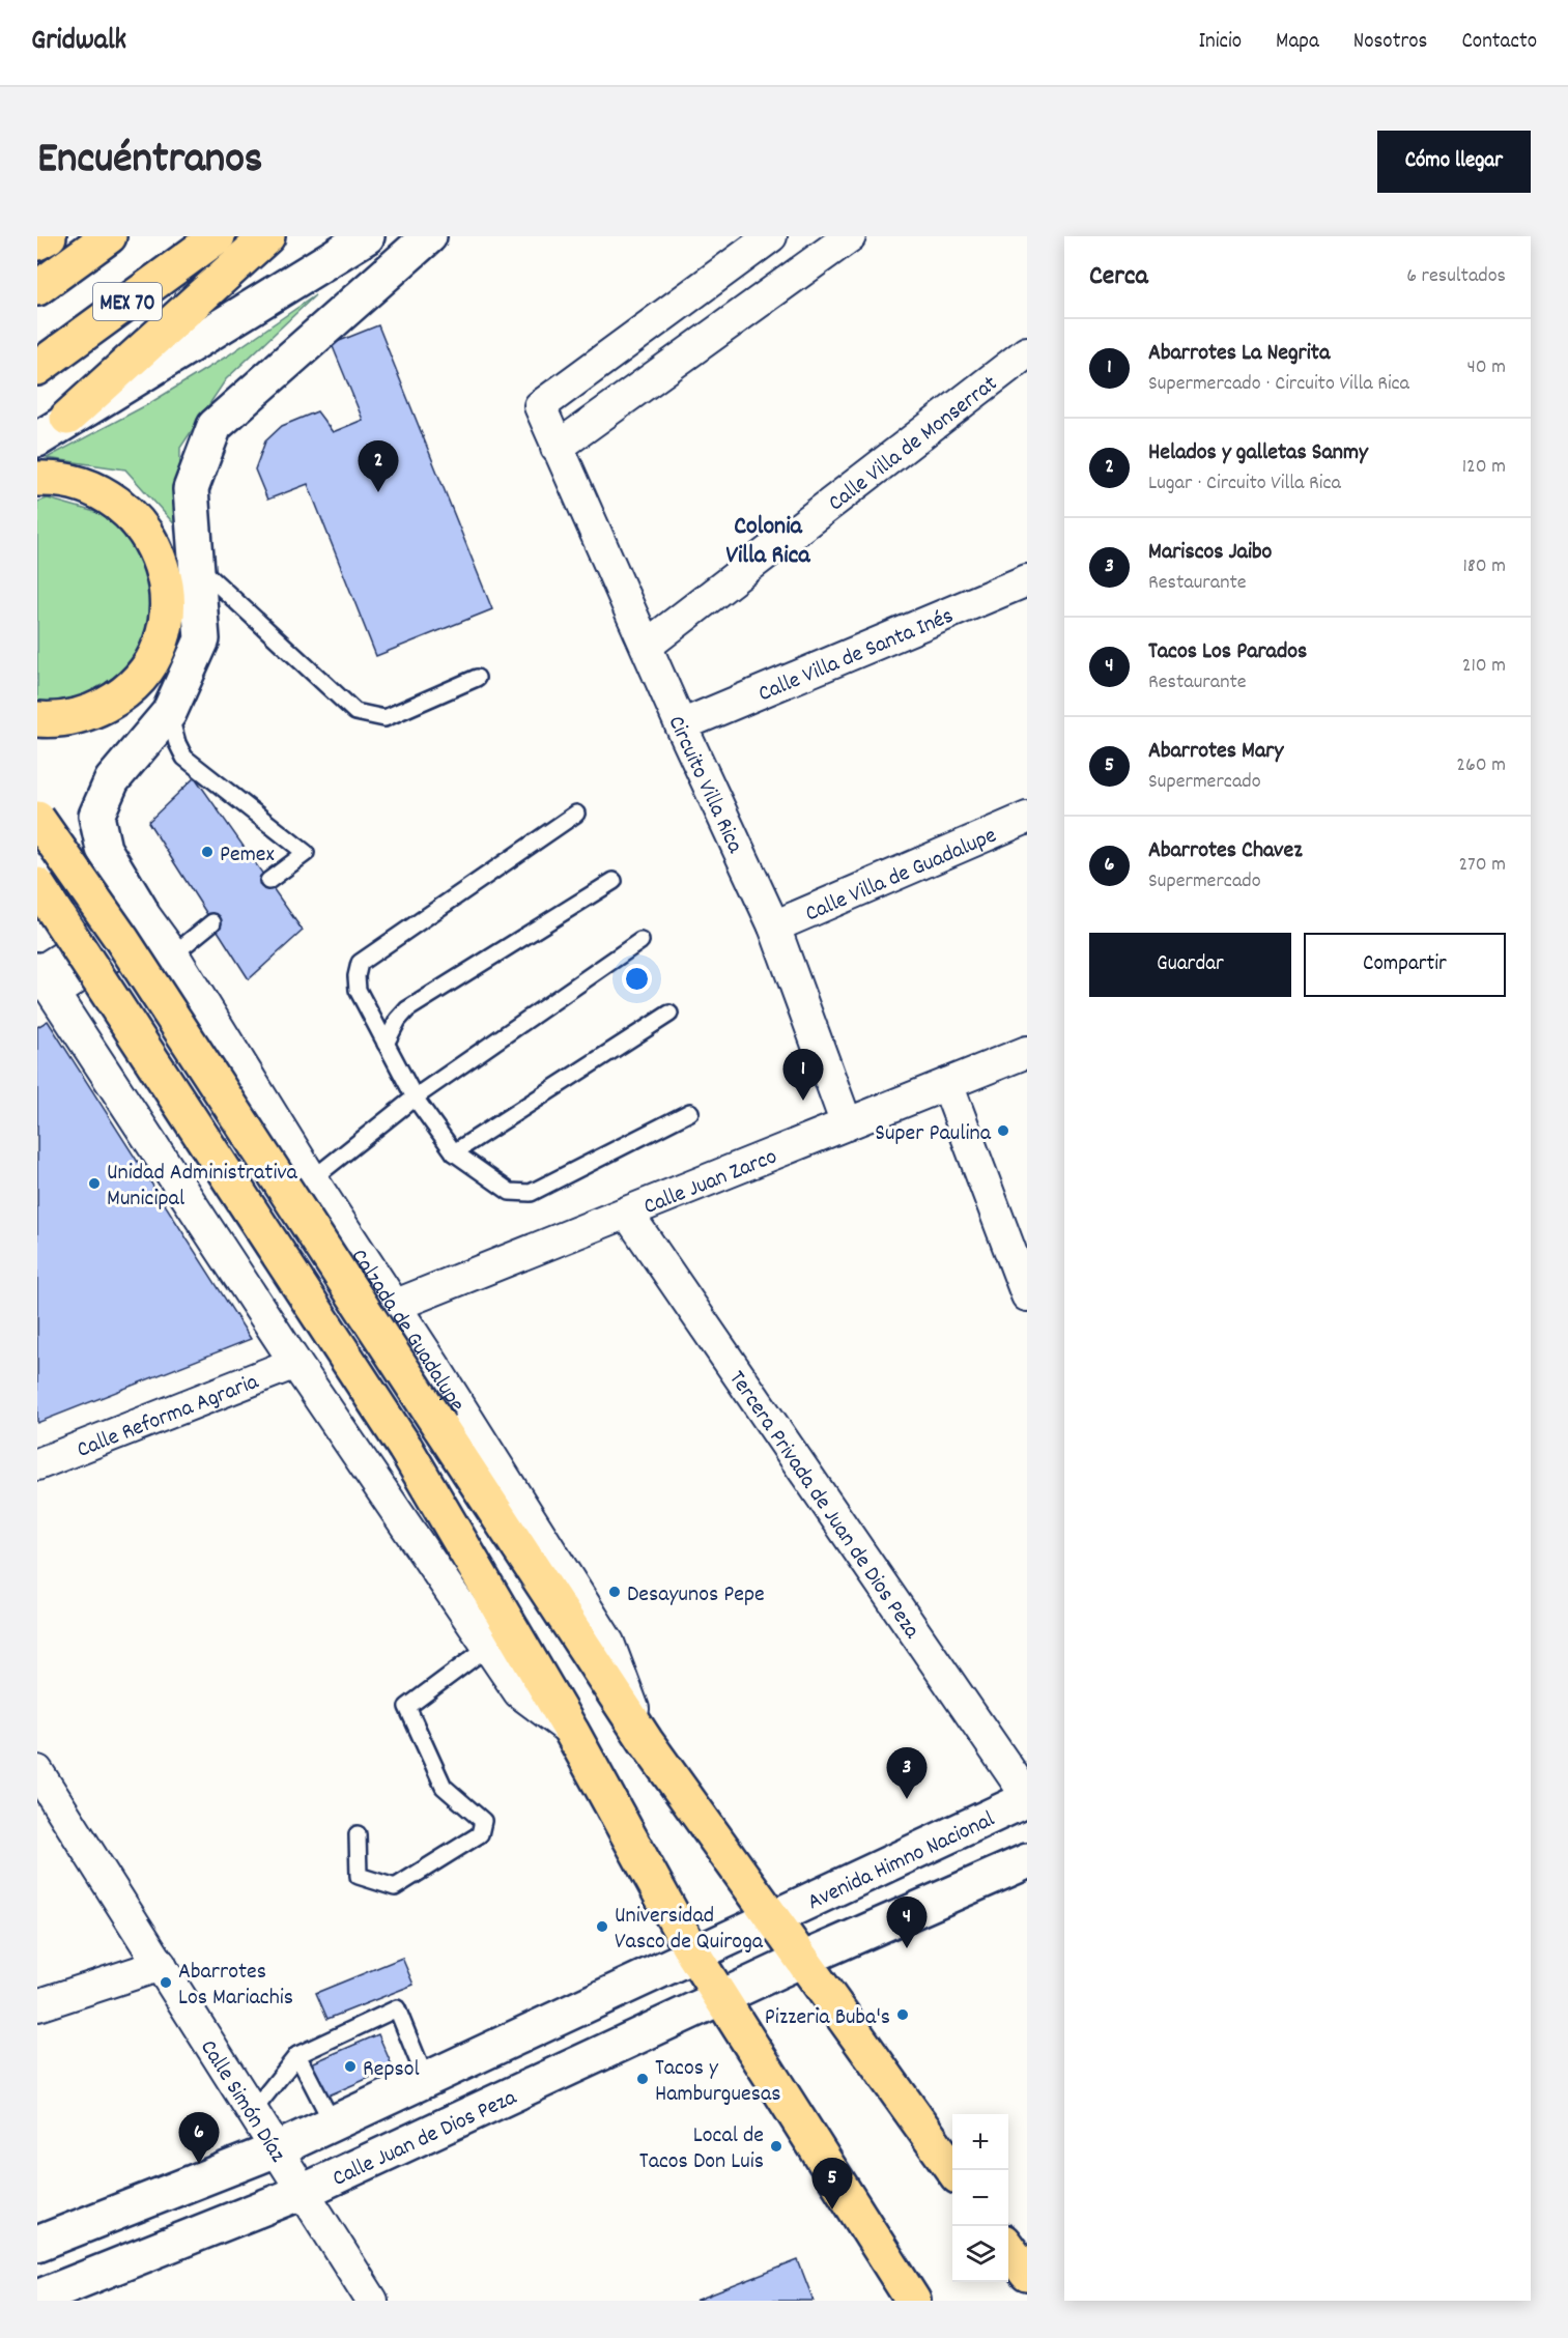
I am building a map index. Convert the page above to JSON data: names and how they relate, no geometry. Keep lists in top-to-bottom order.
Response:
{
  "streets": {
    "main road": [
      "MEX 70",
      "Calzada de Guadalupe",
      "Avenida Himno Nacional",
      "Calle Juan de Dios Peza"
    ],
    "street": [
      "Calle Villa de Monserrat",
      "Calle Villa de Santa Inés",
      "Circuito Villa Rica",
      "Calle Villa de Guadalupe",
      "Calle Juan Zarco",
      "Calle Reforma Agraria",
      "Tercera Privada de Juan de Dios Peza",
      "Calle Simón Díaz"
    ]
  },
  "crossings": [
    ["Calle Villa de Monserrat", "Circuito Villa Rica"],
    ["Calle Villa de Santa Inés", "Circuito Villa Rica"],
    ["Circuito Villa Rica", "Calle Villa de Guadalupe"],
    ["Circuito Villa Rica", "Calle Juan Zarco"],
    ["Calle Juan Zarco", "Calzada de Guadalupe"],
    ["Calle Juan Zarco", "Tercera Privada de Juan de Dios Peza"],
    ["Calzada de Guadalupe", "Avenida Himno Nacional"],
    ["Calzada de Guadalupe", "Calle Juan de Dios Peza"],
    ["Tercera Privada de Juan de Dios Peza", "Avenida Himno Nacional"],
    ["Calle Simón Díaz", "Calle Juan de Dios Peza"]
  ],
  "districts": ["Colonia Villa Rica"],
  "places": [
    "Pemex",
    "Super Paulina",
    "Unidad Administrativa Municipal",
    "Desayunos Pepe",
    "Universidad Vasco de Quiroga",
    "Abarrotes Los Mariachis",
    "Pizzeria Buba's",
    "Repsol",
    "Tacos y Hamburguesas",
    "Local de Tacos Don Luis"
  ],
  "page": {
    "header": "Gridwalk",
    "nav": [
      "Inicio",
      "Mapa",
      "Nosotros",
      "Contacto"
    ],
    "title": "Encuéntranos",
    "buttons": [
      "Cómo llegar",
      ["Guardar", "Compartir"]
    ],
    "heading": ["Cerca", "6 resultados"],
    "list": [
      {
        "mark": "1",
        "name": "Abarrotes La Negrita",
        "note": "Supermercado · Circuito Villa Rica",
        "value": "40 m"
      },
      {
        "mark": "2",
        "name": "Helados y galletas Sanmy",
        "note": "Lugar · Circuito Villa Rica",
        "value": "120 m"
      },
      {
        "mark": "3",
        "name": "Mariscos Jaibo",
        "note": "Restaurante",
        "value": "180 m"
      },
      {
        "mark": "4",
        "name": "Tacos Los Parados",
        "note": "Restaurante",
        "value": "210 m"
      },
      {
        "mark": "5",
        "name": "Abarrotes Mary",
        "note": "Supermercado",
        "value": "260 m"
      },
      {
        "mark": "6",
        "name": "Abarrotes Chavez",
        "note": "Supermercado",
        "value": "270 m"
      }
    ],
    "pins": [
      "2",
      "1",
      "3",
      "4",
      "6",
      "5"
    ],
    "map_buttons": ["+", "−"]
  }
}
